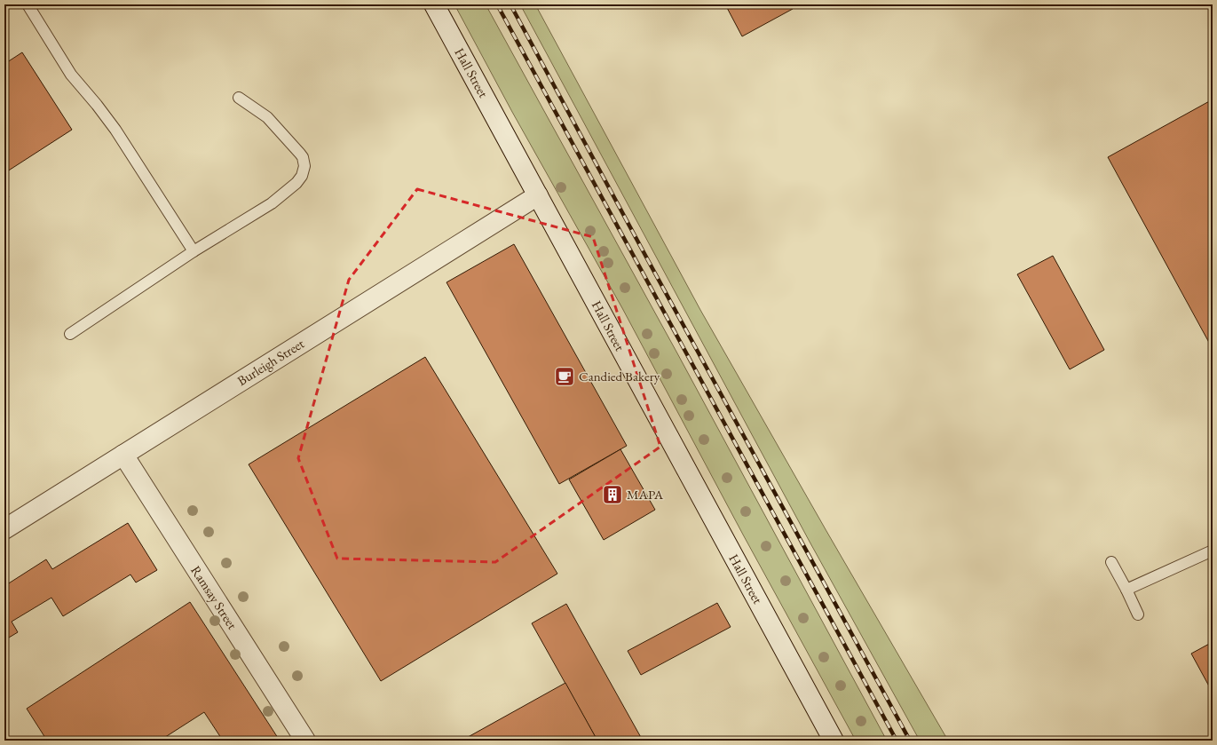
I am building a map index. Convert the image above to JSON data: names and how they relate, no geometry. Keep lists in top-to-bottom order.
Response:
{
  "streets": {
    "street": ["Hall Street", "Burleigh Street", "Ramsay Street"]
  },
  "crossings": [
    ["Hall Street", "Burleigh Street"],
    ["Burleigh Street", "Ramsay Street"]
  ],
  "places": {
    "cafe": ["Candied Bakery"],
    "building": ["MAPA"]
  }
}
